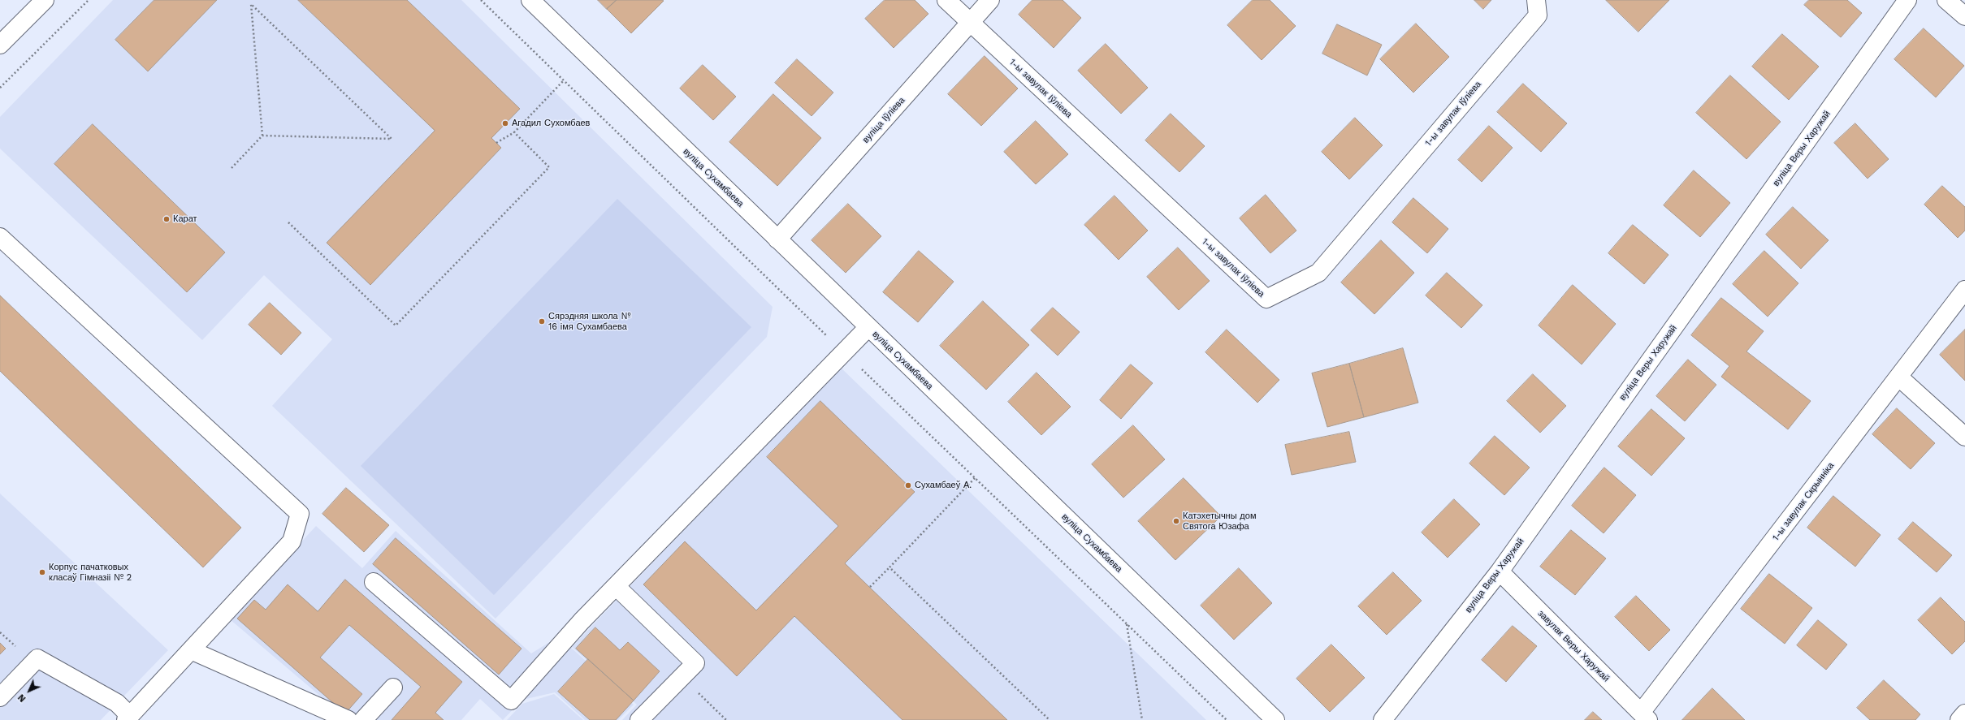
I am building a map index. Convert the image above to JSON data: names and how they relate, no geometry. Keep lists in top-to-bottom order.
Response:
{
  "streets": {
    "street": [
      "1-ы завулак Іўліева",
      "вуліца Іўліева",
      "вуліца Веры Харужай",
      "вуліца Сухамбаева",
      "1-ы завулак Скрынніка",
      "завулак Веры Харужай"
    ]
  },
  "crossings": [
    ["1-ы завулак Іўліева", "вуліца Іўліева"],
    ["вуліца Іўліева", "вуліца Сухамбаева"],
    ["вуліца Веры Харужай", "завулак Веры Харужай"],
    ["1-ы завулак Скрынніка", "завулак Веры Харужай"]
  ],
  "places": [
    "Агадил Сухомбаев",
    "Карат",
    "Сярэдняя школа № 16 імя Сухамбаева",
    "Сухамбаеў А.",
    "Катэхетычны дом Святога Юзафа",
    "Корпус пачатковых класаў Гімназіі № 2"
  ],
  "north": "bottom left"
}
